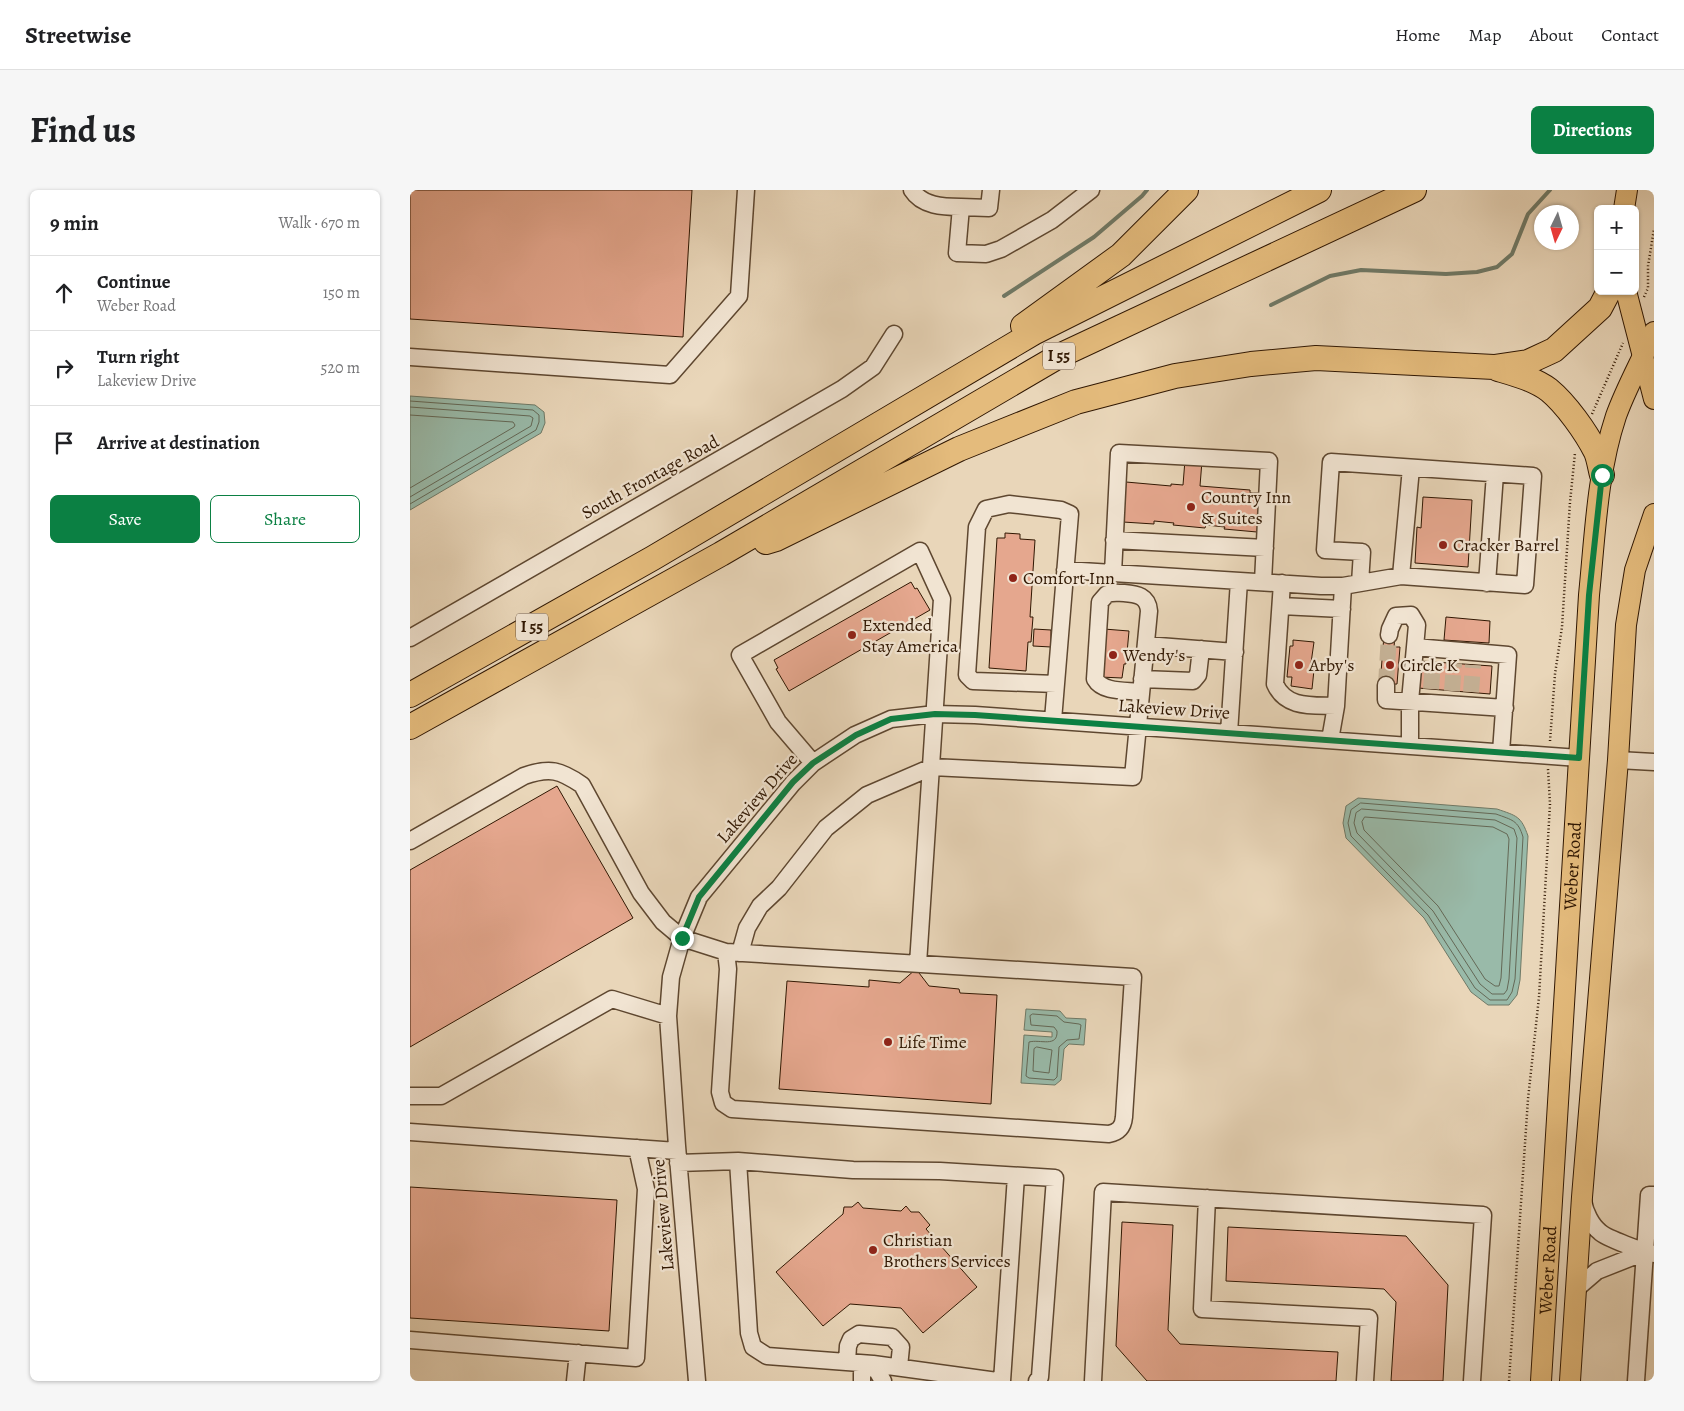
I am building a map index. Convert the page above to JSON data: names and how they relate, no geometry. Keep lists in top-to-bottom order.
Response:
{
  "streets": {
    "highway": ["I 55"],
    "main road": ["Weber Road"],
    "street": ["South Frontage Road", "Lakeview Drive"]
  },
  "crossings": [
    ["Lakeview Drive", "Weber Road"]
  ],
  "places": [
    "Country Inn & Suites",
    "Cracker Barrel",
    "Comfort Inn",
    "Extended Stay America",
    "Wendy's",
    "Arby's",
    "Circle K",
    "Life Time",
    "Christian Brothers Services"
  ],
  "north": "bottom",
  "page": {
    "header": "Streetwise",
    "nav": [
      "Home",
      "Map",
      "About",
      "Contact"
    ],
    "title": "Find us",
    "buttons": [
      "Directions",
      ["Save", "Share"]
    ],
    "heading": ["9 min", "Walk · 670 m"],
    "map_buttons": ["+", "−"],
    "list": [
      ["Continue", "Weber Road", "150 m"],
      ["Turn right", "Lakeview Drive", "520 m"],
      "Arrive at destination"
    ]
  }
}
